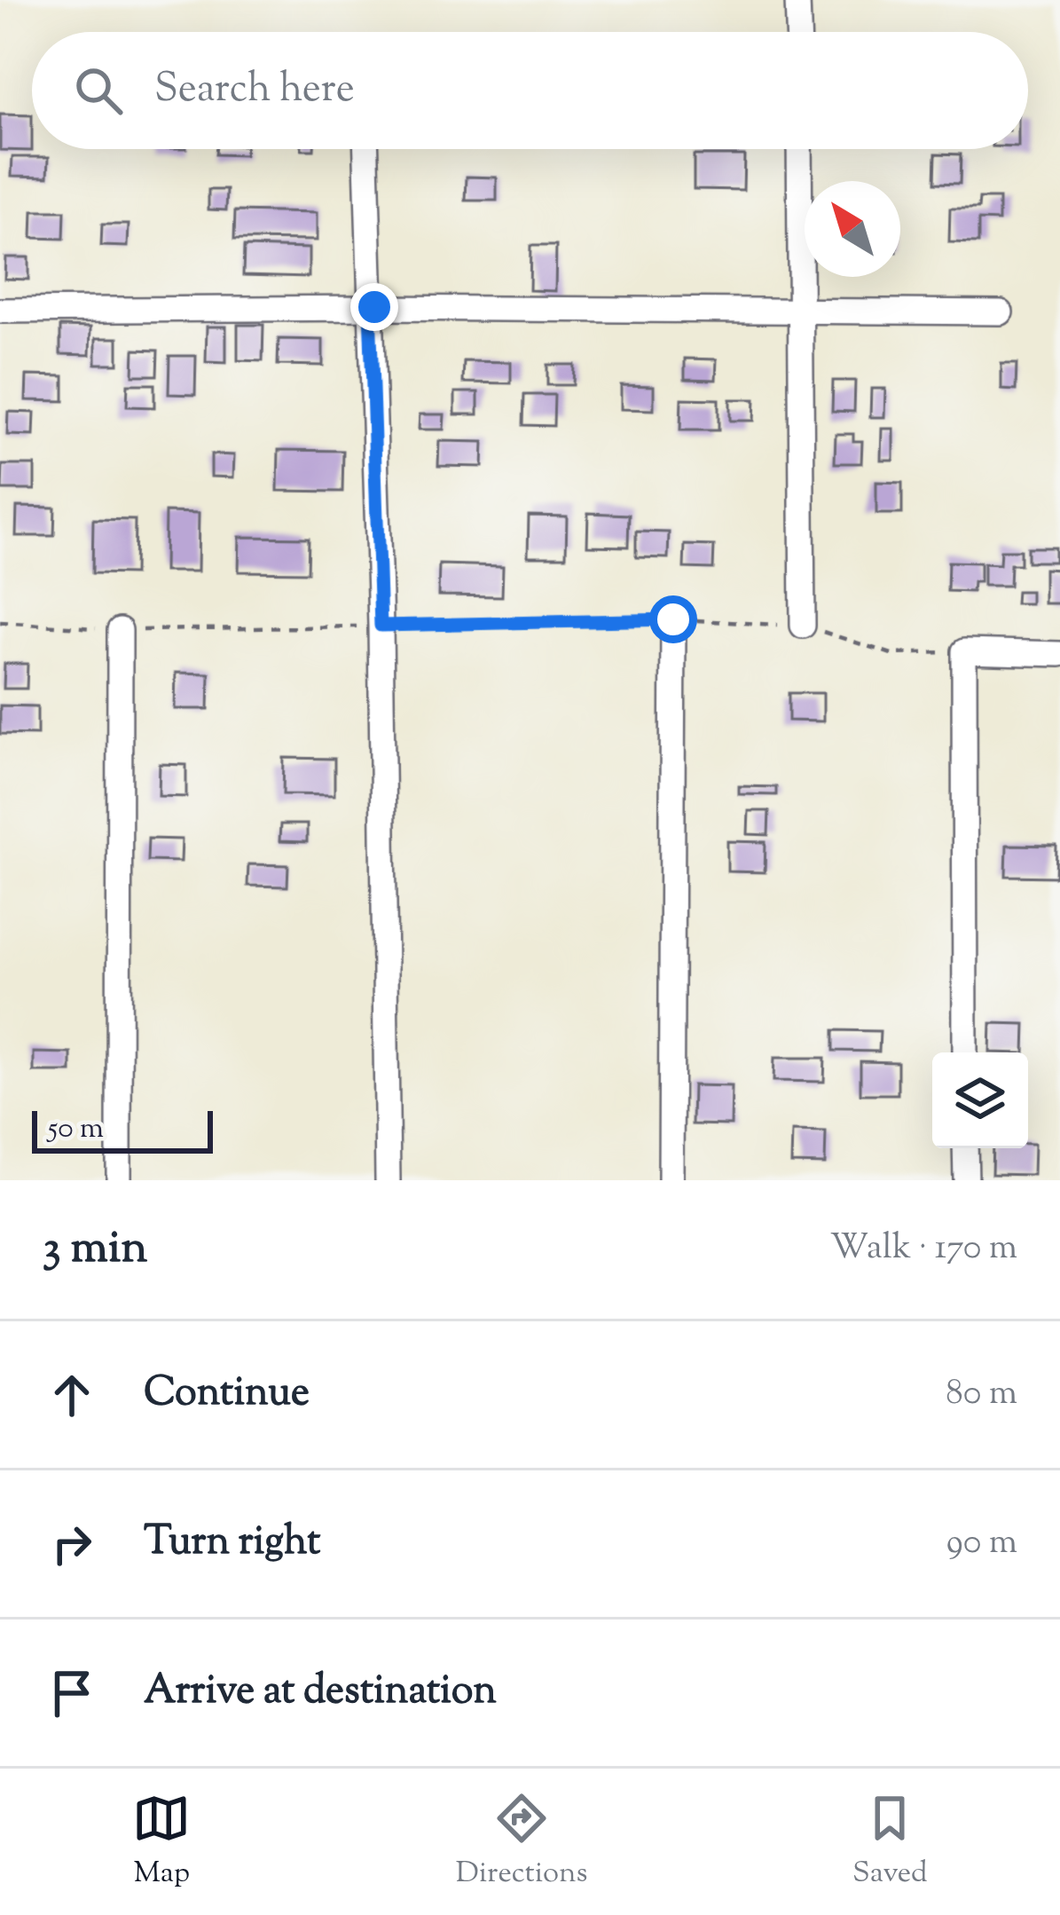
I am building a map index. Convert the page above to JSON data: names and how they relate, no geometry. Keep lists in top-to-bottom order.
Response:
{
  "scale_bar": "50 m",
  "north": "top left",
  "page": {
    "search": "Search here",
    "scale": "50 m",
    "heading": ["3 min", "Walk · 170 m"],
    "list": [
      ["Continue", "80 m"],
      ["Turn right", "90 m"],
      "Arrive at destination"
    ],
    "nav": ["Map", "Directions", "Saved"]
  }
}
